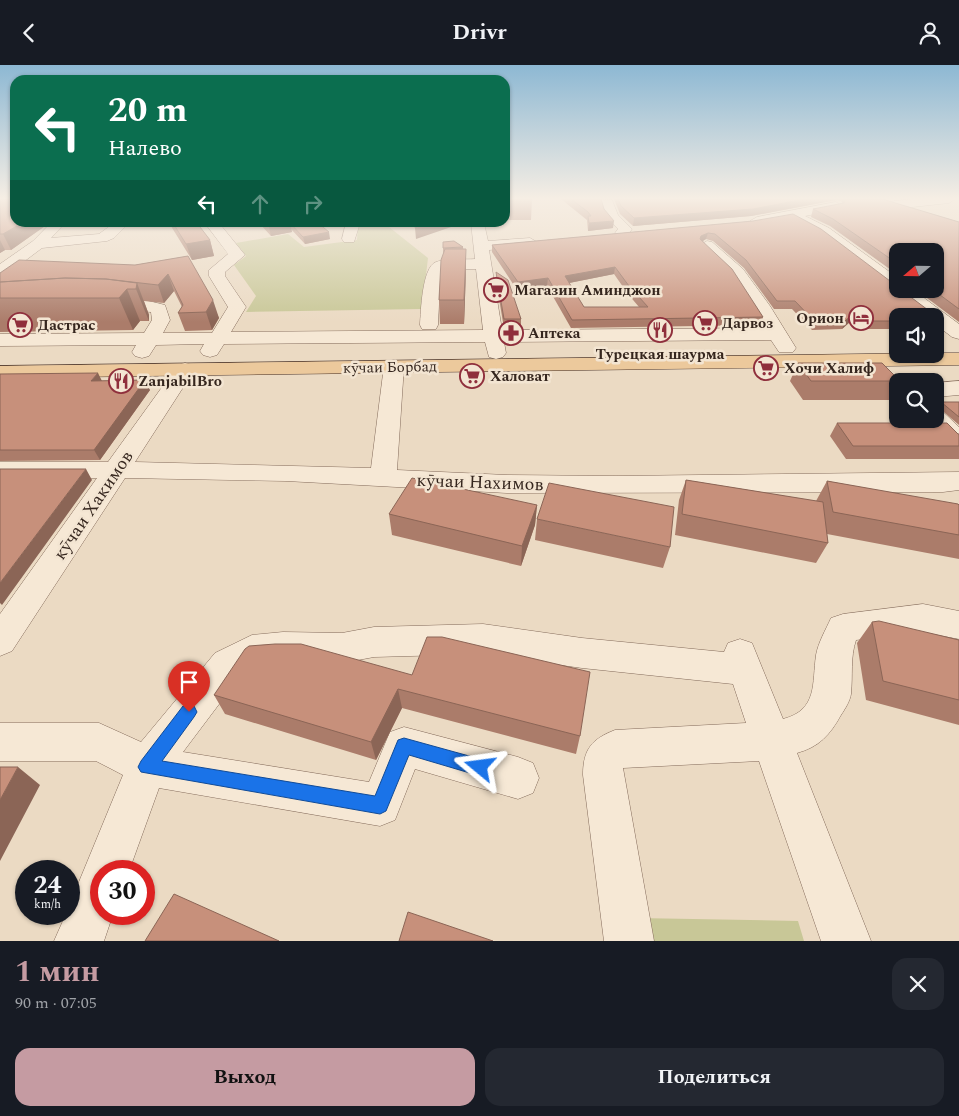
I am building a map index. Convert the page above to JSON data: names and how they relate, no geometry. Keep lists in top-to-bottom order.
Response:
{
  "streets": {
    "main road": ["кӯчаи Борбад"],
    "street": ["кӯчаи Нахимов", "кӯчаи Хакимов"]
  },
  "crossings": [
    ["кӯчаи Борбад", "кӯчаи Хакимов"],
    ["кӯчаи Нахимов", "кӯчаи Хакимов"]
  ],
  "places": {
    "supermarket": [
      "Магазин Аминджон",
      "Дарвоз",
      "Дастрас",
      "Хочи Халиф",
      "Халоват"
    ],
    "hotel": ["Орион"],
    "restaurant": ["Турецкая шаурма", "ZanjabilBro"],
    "pharmacy": ["Аптека"]
  },
  "north": "left",
  "page": {
    "header": "Drivr",
    "turn": ["20 m", "Налево"],
    "speed": "24 km/h",
    "limit": "30",
    "heading": ["1 мин", "90 m · 07:05"],
    "buttons": ["Выход", "Поделиться"]
  }
}
